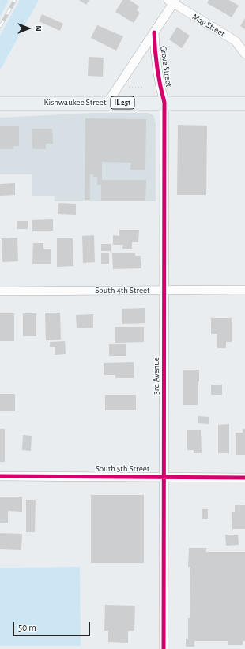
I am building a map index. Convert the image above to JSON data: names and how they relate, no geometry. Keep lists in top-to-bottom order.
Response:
{
  "streets": {
    "main road": ["Kishwaukee Street", "IL 251"],
    "street": [
      "May Street",
      "Grove Street",
      "South 4th Street",
      "3rd Avenue",
      "South 5th Street"
    ]
  },
  "crossings": [
    ["May Street", "Grove Street"],
    ["Grove Street", "Kishwaukee Street"],
    ["Grove Street", "3rd Avenue"],
    ["Kishwaukee Street", "3rd Avenue"],
    ["South 4th Street", "3rd Avenue"],
    ["3rd Avenue", "South 5th Street"]
  ],
  "scale_bar": "50 m",
  "north": "right"
}
